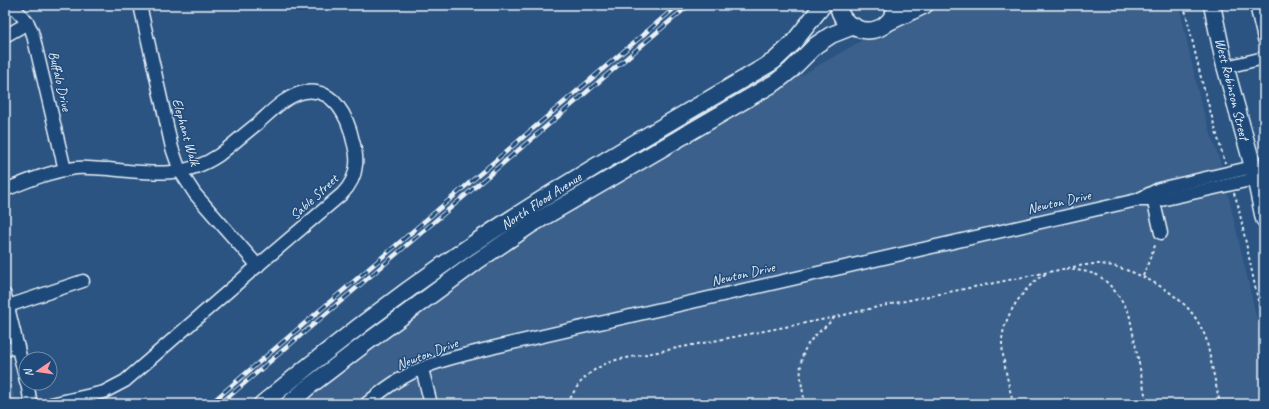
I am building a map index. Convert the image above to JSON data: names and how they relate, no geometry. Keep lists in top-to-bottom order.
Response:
{
  "streets": {
    "main road": ["West Robinson Street", "North Flood Avenue"],
    "street": [
      "Buffalo Drive",
      "Elephant Walk",
      "Sable Street",
      "Newton Drive"
    ]
  },
  "crossings": [
    ["Buffalo Drive", "Sable Street"],
    ["West Robinson Street", "Newton Drive"],
    ["Elephant Walk", "Sable Street"]
  ],
  "north": "left"
}
